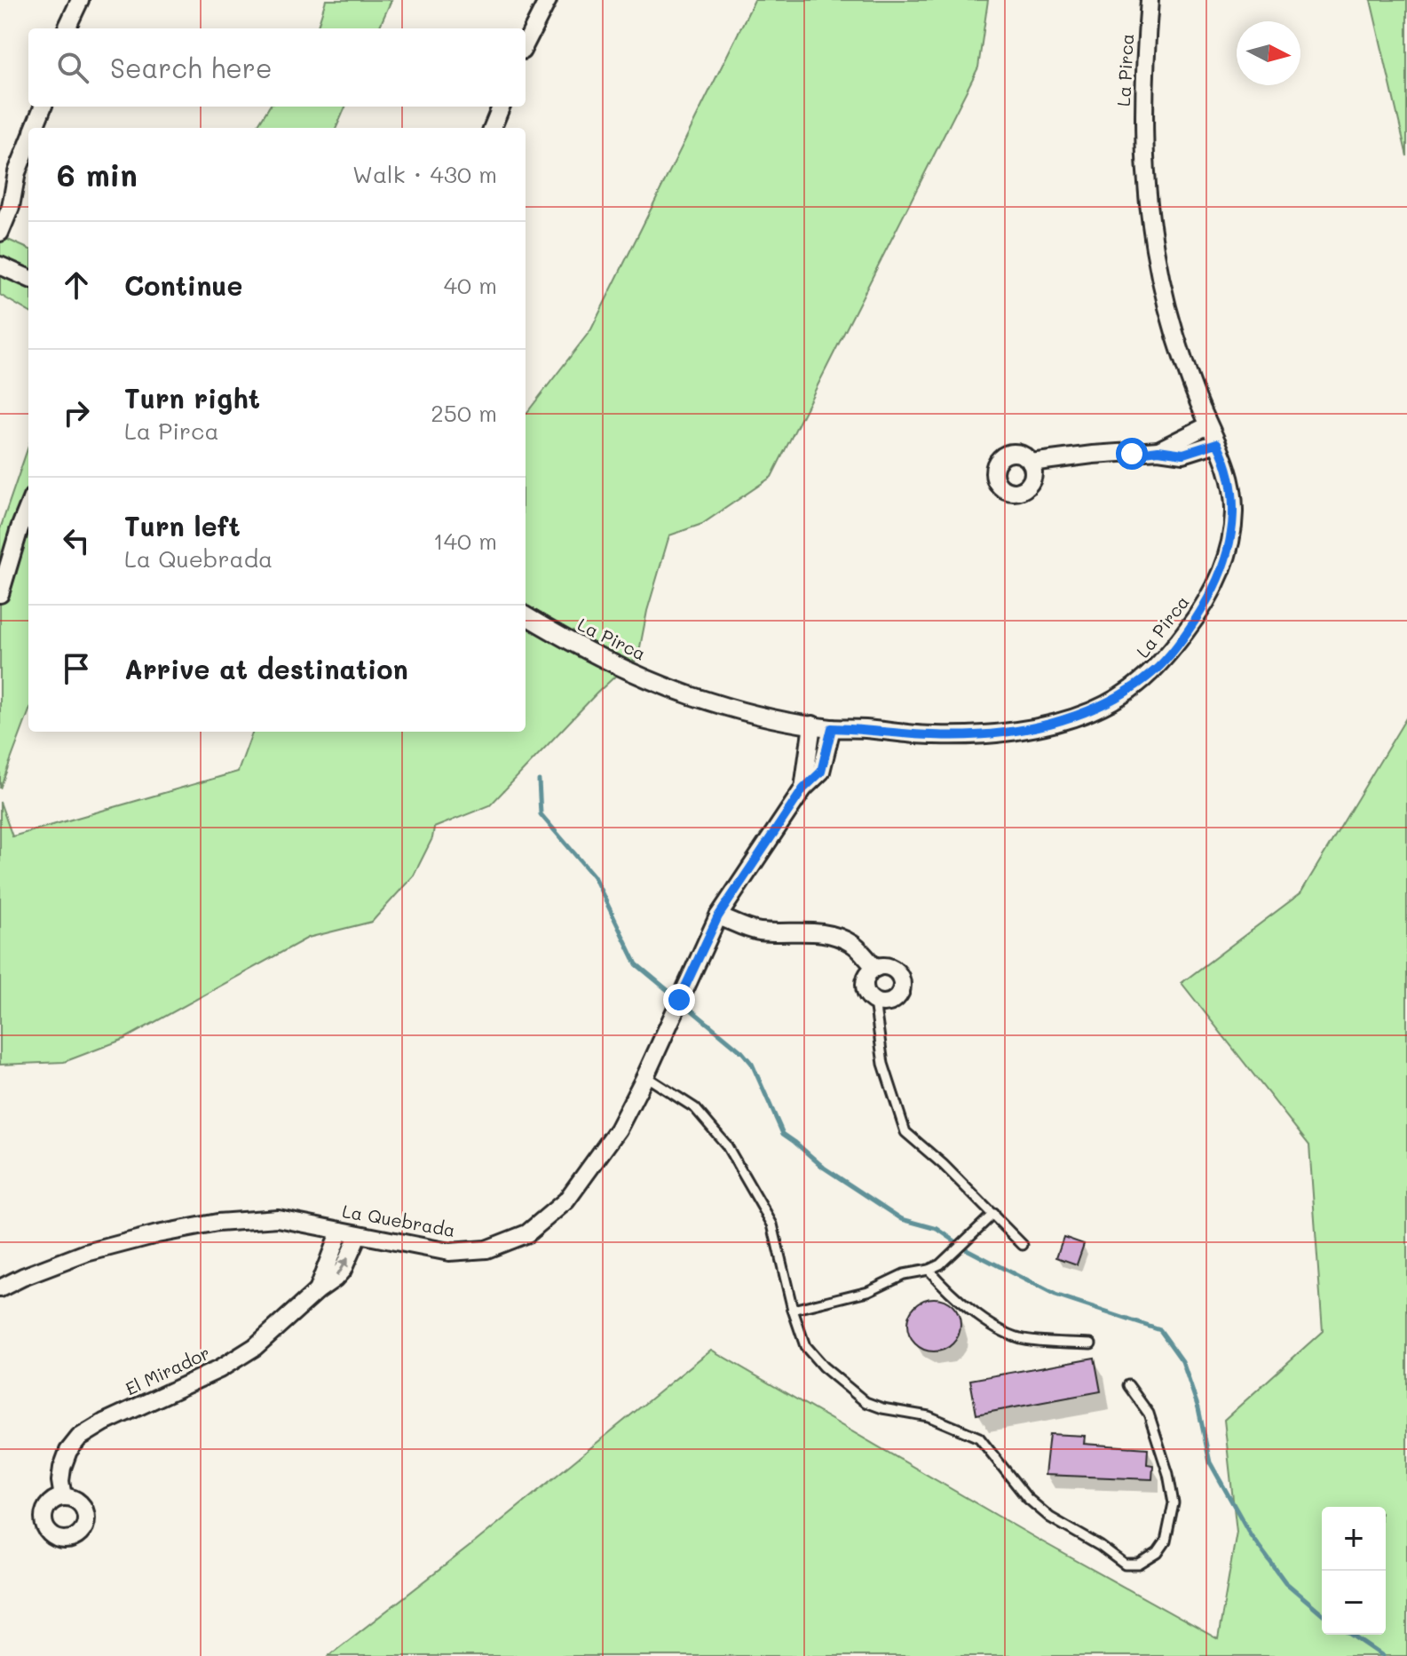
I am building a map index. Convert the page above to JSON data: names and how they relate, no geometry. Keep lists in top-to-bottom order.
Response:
{
  "streets": {
    "street": ["La Pirca", "La Quebrada", "El Mirador"]
  },
  "crossings": [
    ["La Pirca", "La Quebrada"],
    ["La Quebrada", "El Mirador"]
  ],
  "north": "right",
  "page": {
    "search": "Search here",
    "heading": ["6 min", "Walk · 430 m"],
    "list": [
      ["Continue", "40 m"],
      ["Turn right", "La Pirca", "250 m"],
      ["Turn left", "La Quebrada", "140 m"],
      "Arrive at destination"
    ],
    "map_buttons": ["+", "−"]
  }
}
